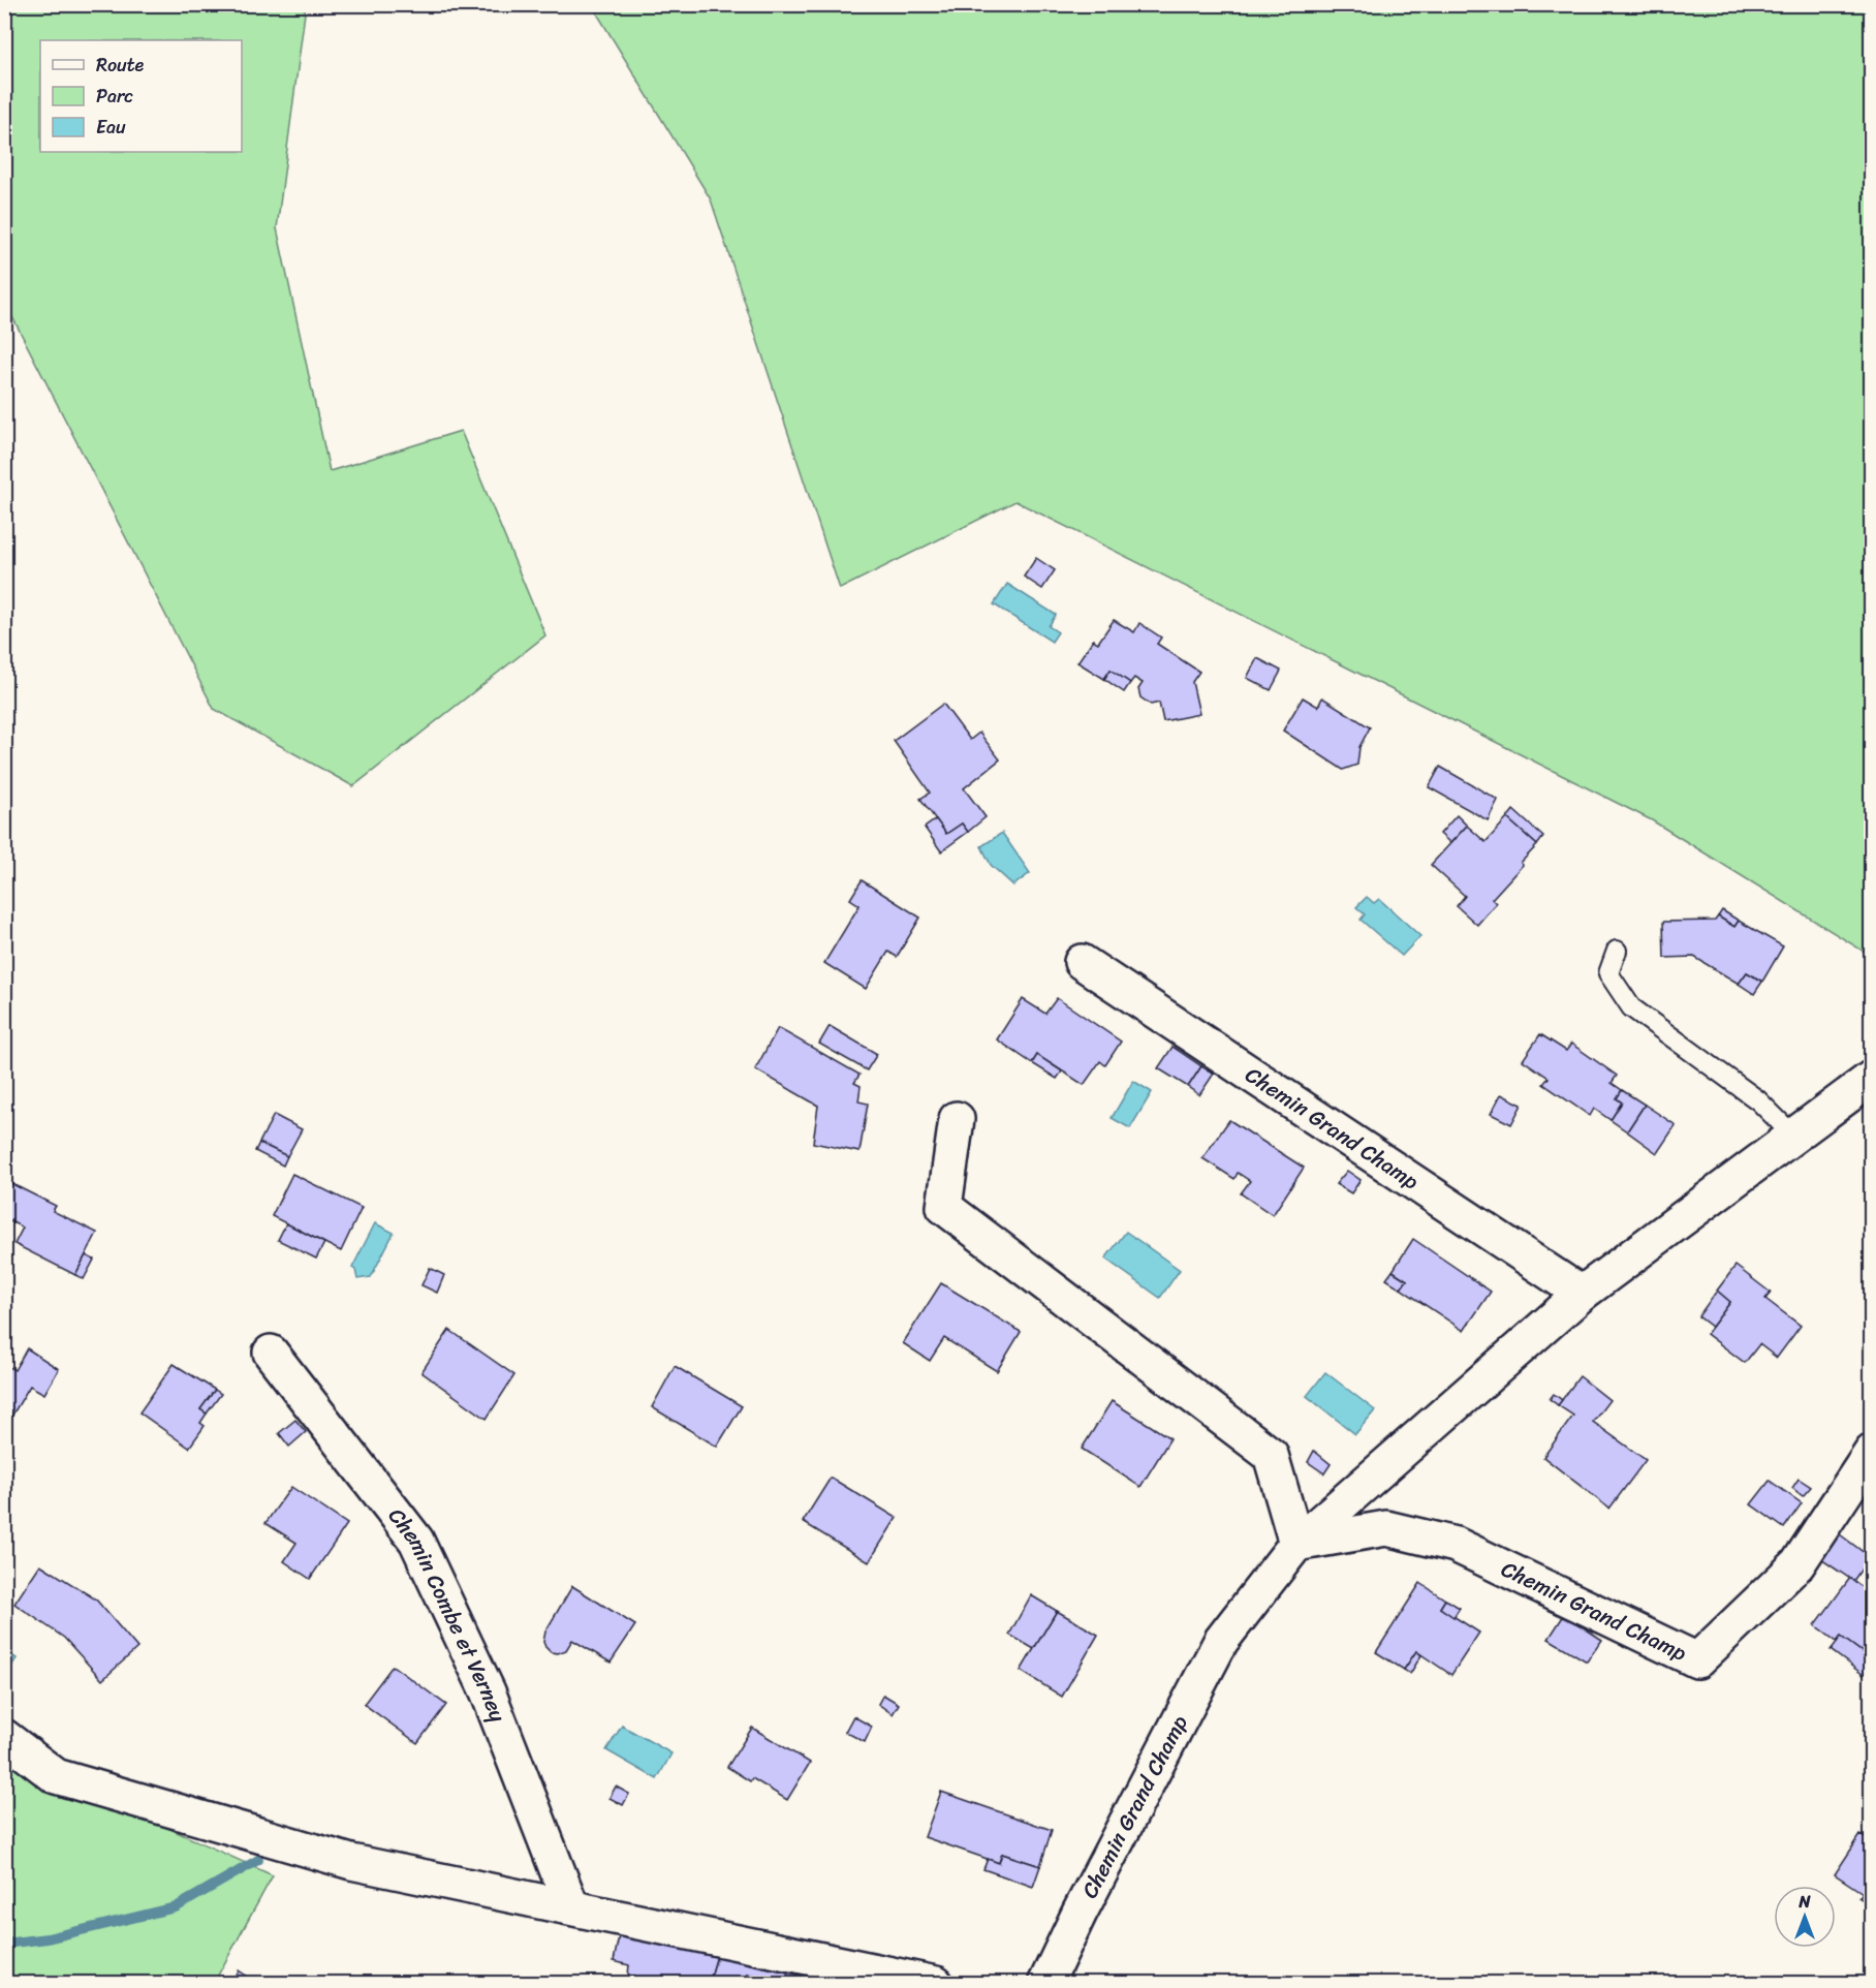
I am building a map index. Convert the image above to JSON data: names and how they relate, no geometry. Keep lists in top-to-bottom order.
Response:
{
  "streets": {
    "street": ["Chemin Grand Champ", "Chemin Combe et Verney"]
  },
  "legend": ["Route", "Parc", "Eau"],
  "north": "top"
}
